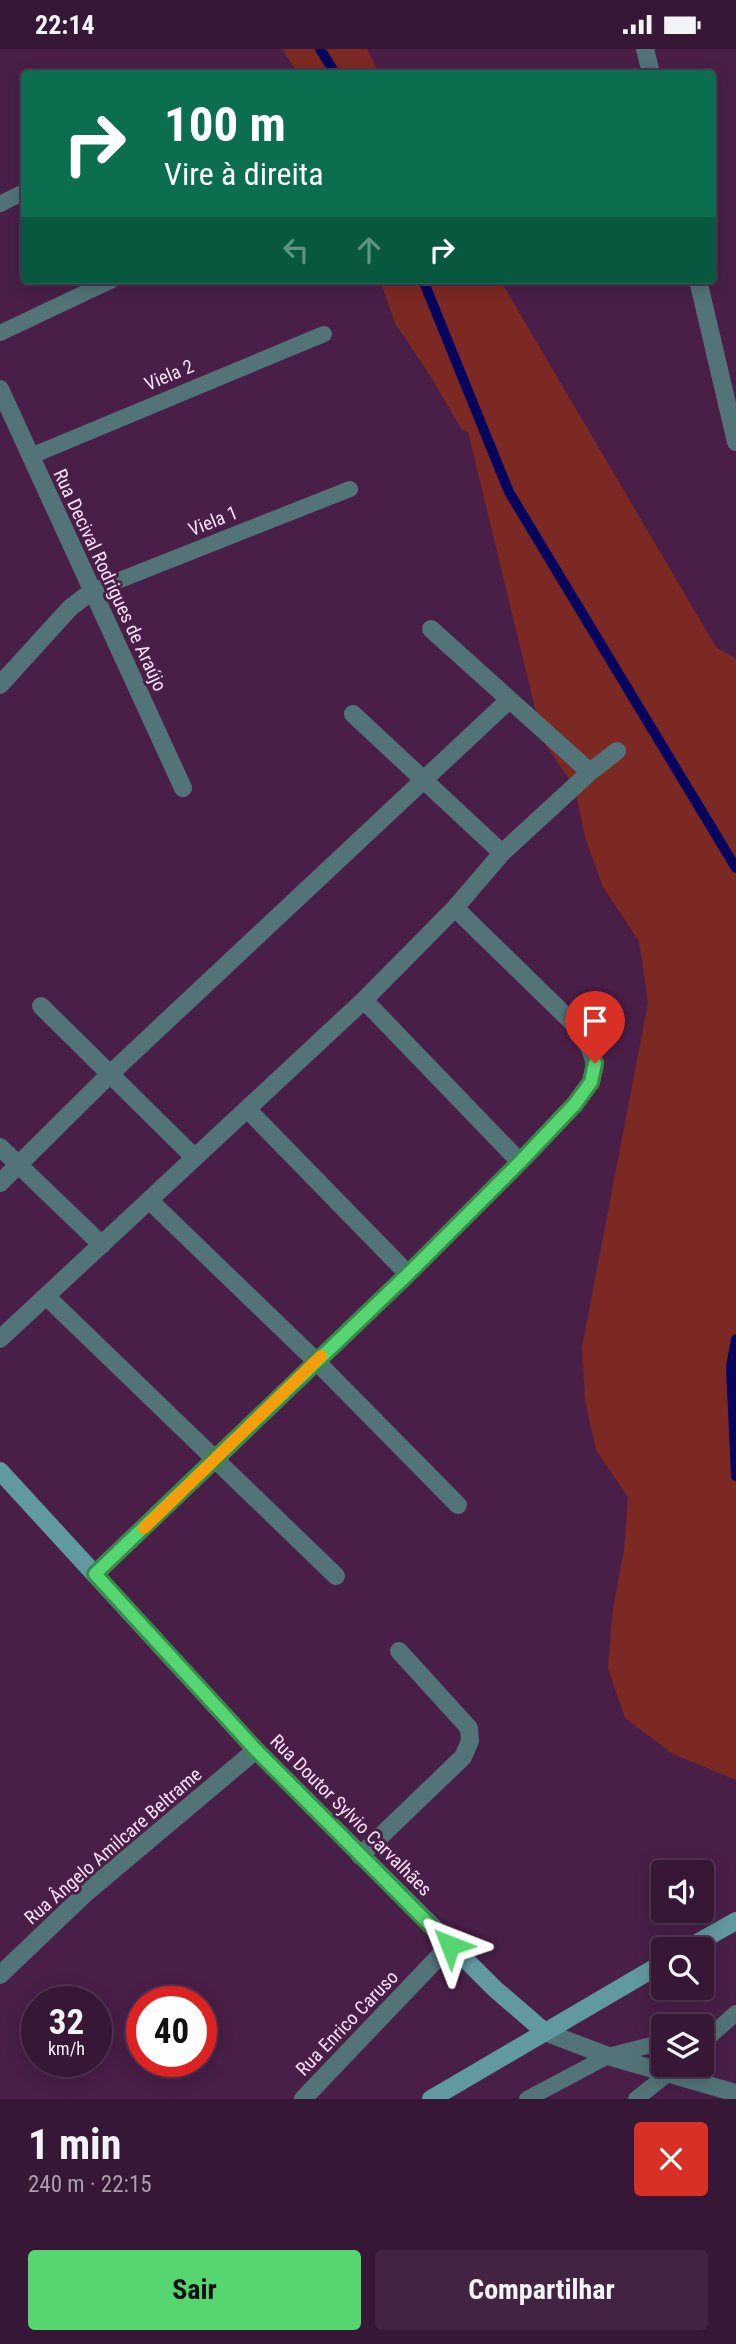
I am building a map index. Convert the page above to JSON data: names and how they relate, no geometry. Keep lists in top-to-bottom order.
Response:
{
  "streets": {
    "street": [
      "Rua Decival Rodrigues de Araújo",
      "Rua Doutor Sylvio Carvalhães",
      "Rua Ângelo Amilcare Beltrame",
      "Rua Enrico Caruso"
    ],
    "lane": ["Viela 2", "Viela 1"]
  },
  "crossings": [
    ["Viela 2", "Rua Decival Rodrigues de Araújo"],
    ["Viela 1", "Rua Decival Rodrigues de Araújo"],
    ["Rua Doutor Sylvio Carvalhães", "Rua Ângelo Amilcare Beltrame"],
    ["Rua Doutor Sylvio Carvalhães", "Rua Enrico Caruso"]
  ],
  "page": {
    "status": "22:14",
    "turn": ["100 m", "Vire à direita"],
    "speed": "32 km/h",
    "limit": "40",
    "heading": ["1 min", "240 m · 22:15"],
    "buttons": ["Sair", "Compartilhar"]
  }
}
